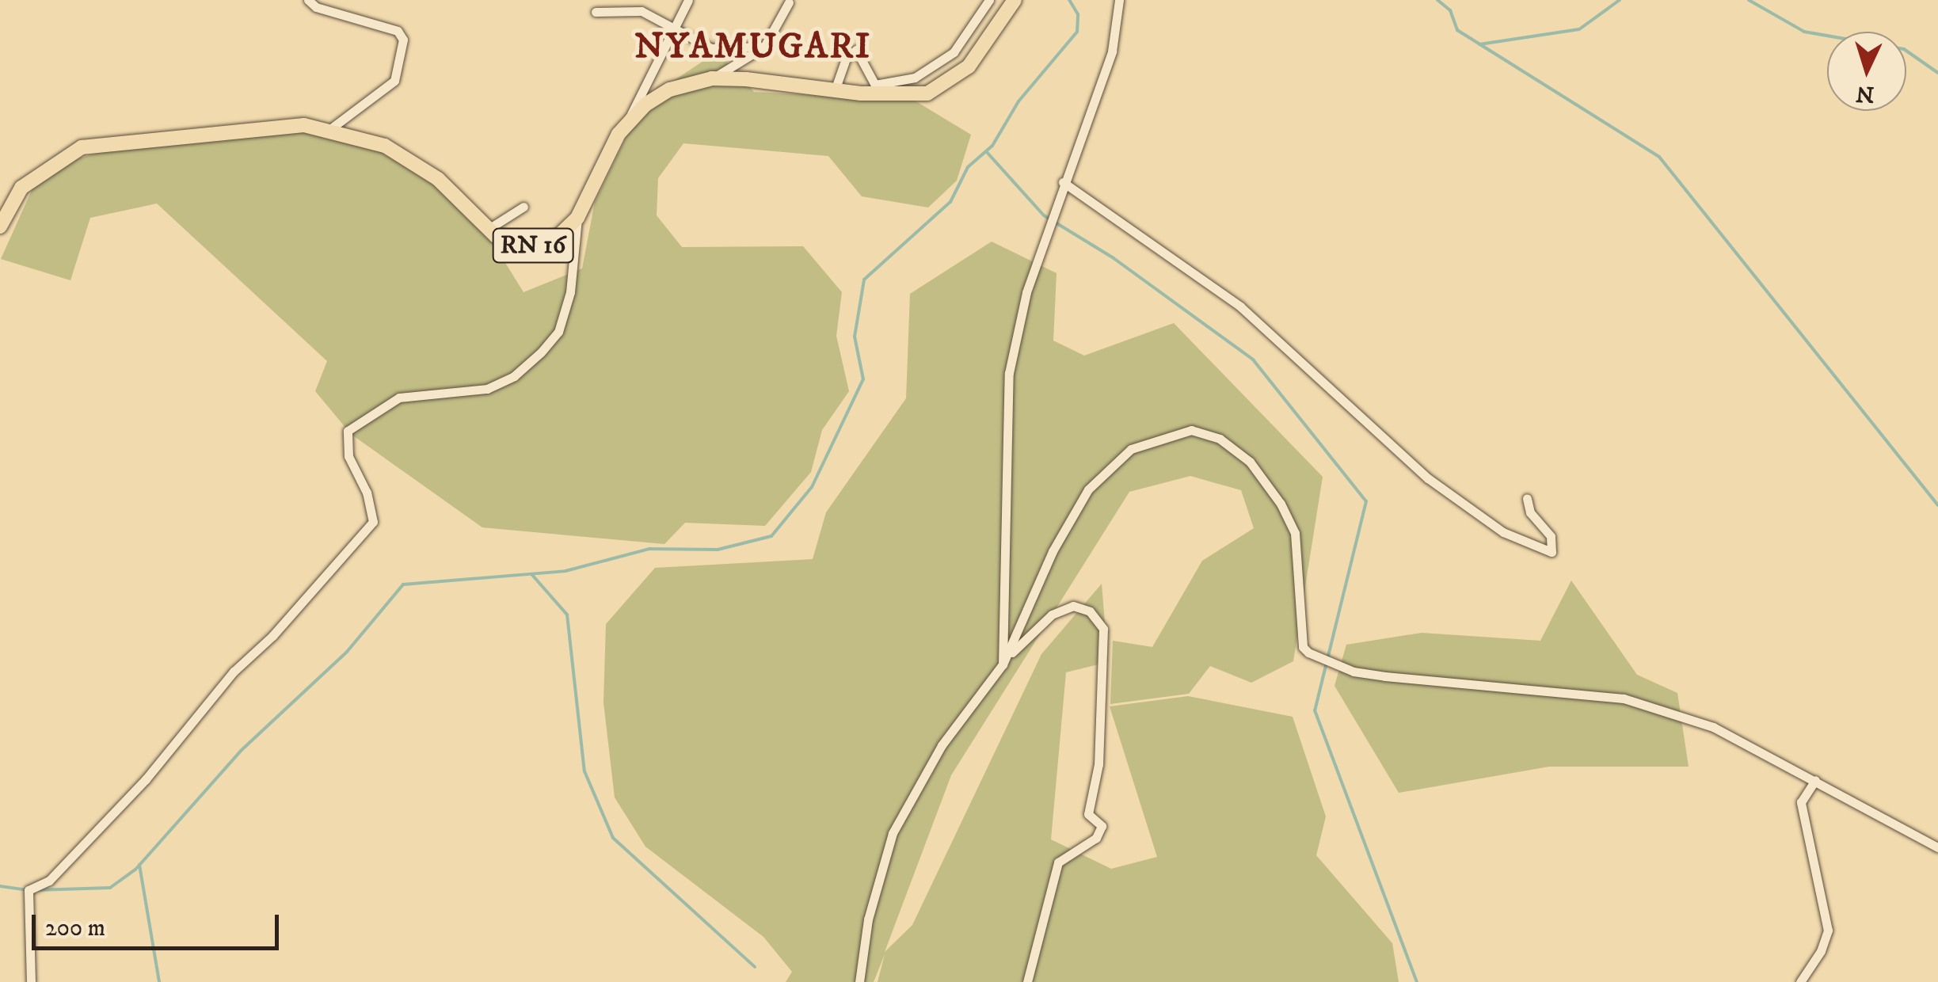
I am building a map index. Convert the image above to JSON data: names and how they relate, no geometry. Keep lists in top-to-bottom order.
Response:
{
  "streets": {
    "main road": ["RN 16"]
  },
  "districts": ["NYAMUGARI"],
  "scale_bar": "200 m",
  "north": "bottom"
}
